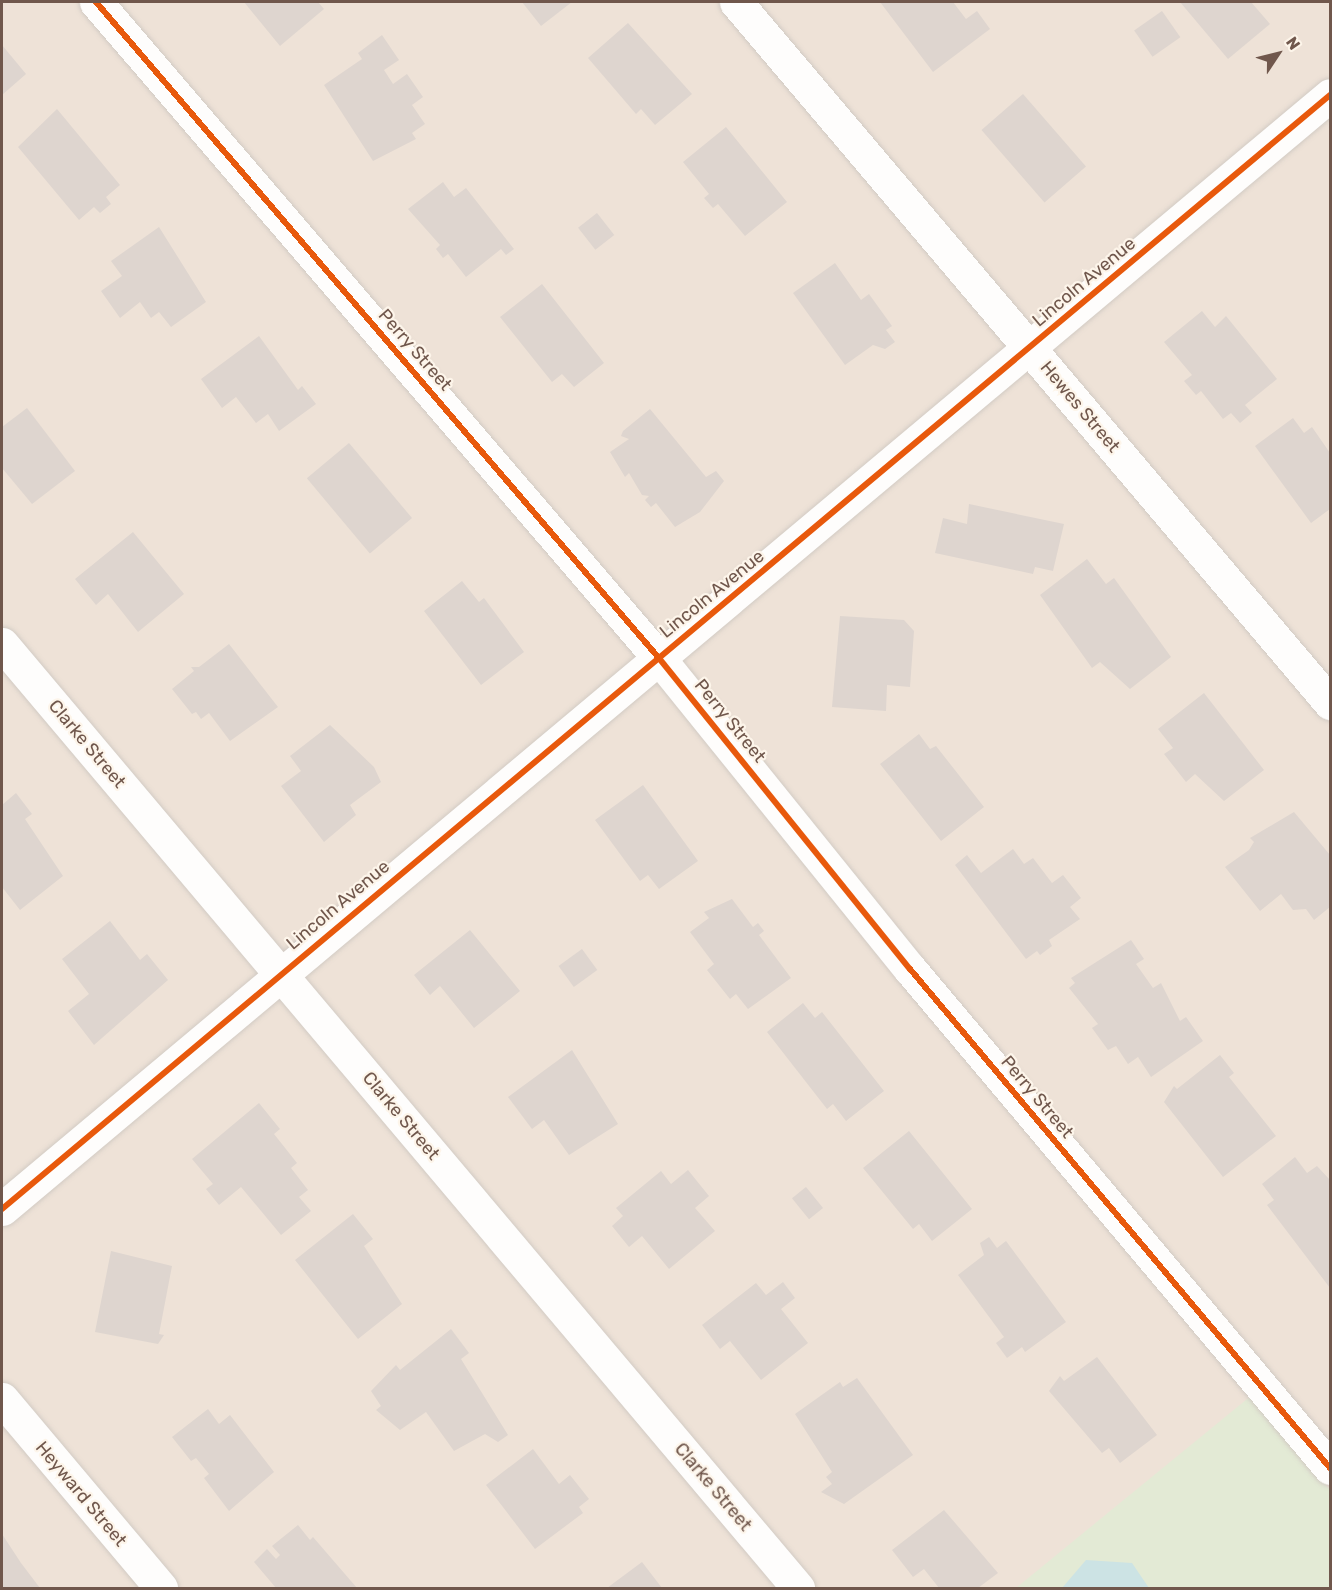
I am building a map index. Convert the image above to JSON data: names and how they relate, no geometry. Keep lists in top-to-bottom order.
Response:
{
  "streets": {
    "street": [
      "Lincoln Avenue",
      "Perry Street",
      "Hewes Street",
      "Clarke Street",
      "Heyward Street"
    ]
  },
  "crossings": [
    ["Lincoln Avenue", "Perry Street"],
    ["Lincoln Avenue", "Hewes Street"],
    ["Lincoln Avenue", "Clarke Street"]
  ],
  "north": "top right"
}
